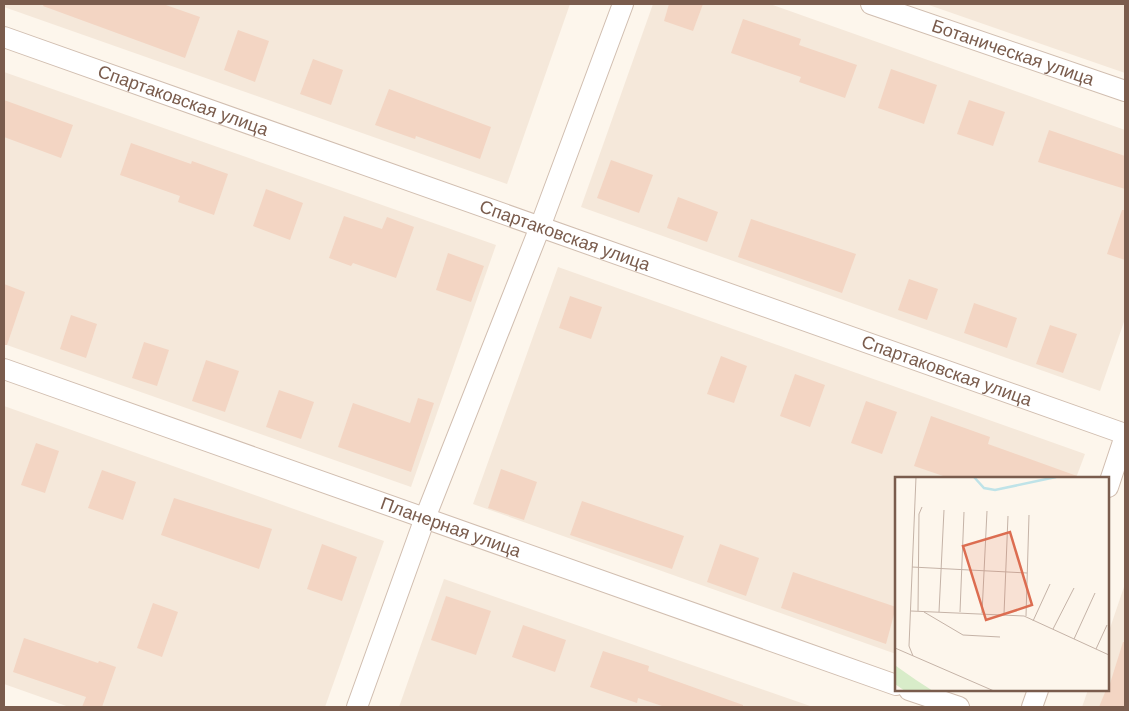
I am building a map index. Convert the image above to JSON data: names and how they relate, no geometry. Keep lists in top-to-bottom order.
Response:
{
  "streets": {
    "street": ["Ботаническая улица", "Спартаковская улица", "Планерная улица"]
  }
}
